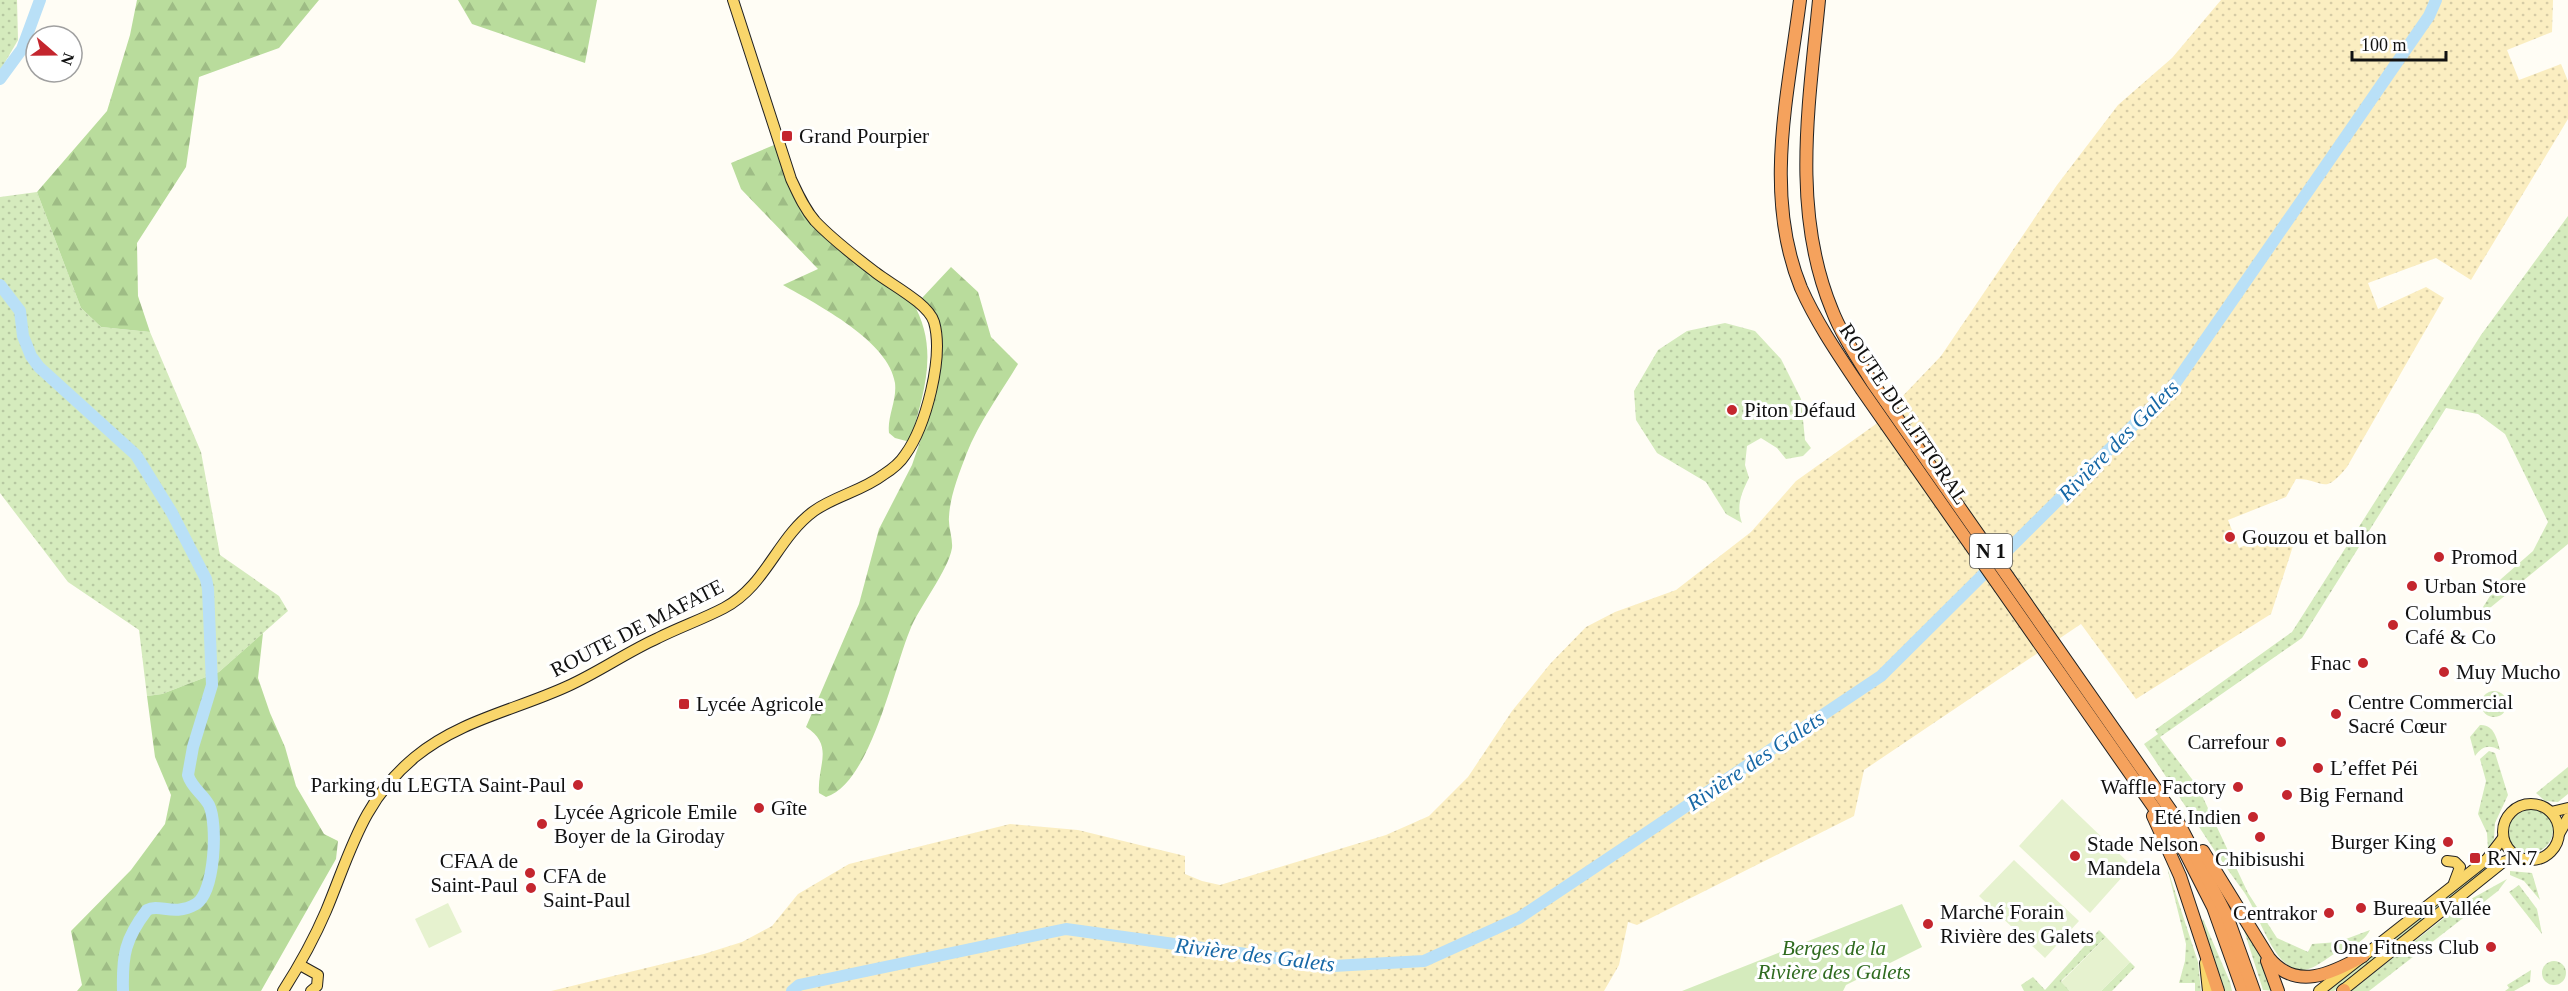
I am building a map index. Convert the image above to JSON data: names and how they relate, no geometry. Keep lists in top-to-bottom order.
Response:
{
  "streets": {
    "highway": ["ROUTE DU LITTORAL", "N 1"],
    "main road": ["ROUTE DE MAFATE"]
  },
  "water": ["Rivière des Galets"],
  "parks": ["Berges de la Rivière des Galets"],
  "places": {
    "transit": ["Grand Pourpier", "Lycée Agricole", "R.N.7"],
    "other": [
      "Piton Défaud",
      "Gouzou et ballon",
      "Promod",
      "Urban Store",
      "Columbus Café & Co",
      "Fnac",
      "Muy Mucho",
      "Centre Commercial Sacré Cœur",
      "Carrefour",
      "L’effet Péi",
      "Parking du LEGTA Saint-Paul",
      "Waffle Factory",
      "Big Fernand",
      "Gîte",
      "Eté Indien",
      "Lycée Agricole Emile Boyer de la Giroday",
      "Chibisushi",
      "Burger King",
      "Stade Nelson Mandela",
      "CFAA de Saint-Paul",
      "CFA de Saint-Paul",
      "Bureau Vallée",
      "Centrakor",
      "Marché Forain Rivière des Galets",
      "One Fitness Club"
    ]
  },
  "scale_bar": "100 m",
  "north": "right"
}
